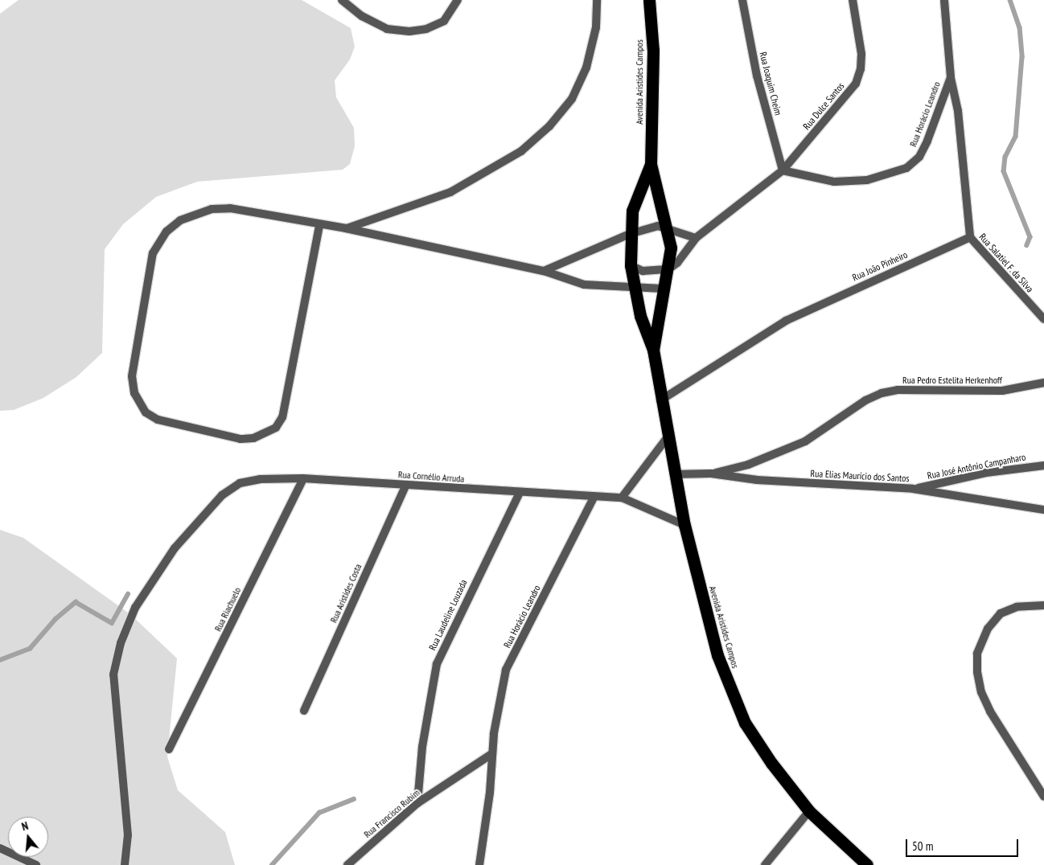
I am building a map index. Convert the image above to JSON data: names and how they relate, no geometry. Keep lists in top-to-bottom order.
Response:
{
  "streets": {
    "highway": ["Avenida Aristides Campos"],
    "street": [
      "Rua Joaquim Cheim",
      "Rua Dulce Santos",
      "Rua Horácio Leandro",
      "Rua Salatiel F. da Silva",
      "Rua João Pinheiro",
      "Rua Pedro Estelita Herkenhoff",
      "Rua José Antônio Campanharo",
      "Rua Elias Maurício dos Santos",
      "Rua Cornélio Arruda",
      "Rua Aristídes Costa",
      "Rua Riachuelo",
      "Rua Laudeline Louzada",
      "Rua Francisco Rubim"
    ]
  },
  "crossings": [
    ["Avenida Aristides Campos", "Rua João Pinheiro"],
    ["Avenida Aristides Campos", "Rua Elias Maurício dos Santos"],
    ["Avenida Aristides Campos", "Rua Cornélio Arruda"],
    ["Rua Joaquim Cheim", "Rua Dulce Santos"],
    ["Rua Joaquim Cheim", "Rua Horácio Leandro"],
    ["Rua Dulce Santos", "Rua Horácio Leandro"],
    ["Rua Horácio Leandro", "Rua Cornélio Arruda"],
    ["Rua Horácio Leandro", "Rua Francisco Rubim"],
    ["Rua Salatiel F. da Silva", "Rua João Pinheiro"],
    ["Rua Pedro Estelita Herkenhoff", "Rua Elias Maurício dos Santos"],
    ["Rua José Antônio Campanharo", "Rua Elias Maurício dos Santos"],
    ["Rua Cornélio Arruda", "Rua Aristídes Costa"],
    ["Rua Cornélio Arruda", "Rua Riachuelo"],
    ["Rua Cornélio Arruda", "Rua Laudeline Louzada"],
    ["Rua Laudeline Louzada", "Rua Francisco Rubim"]
  ],
  "scale_bar": "50 m",
  "north": "top"
}
